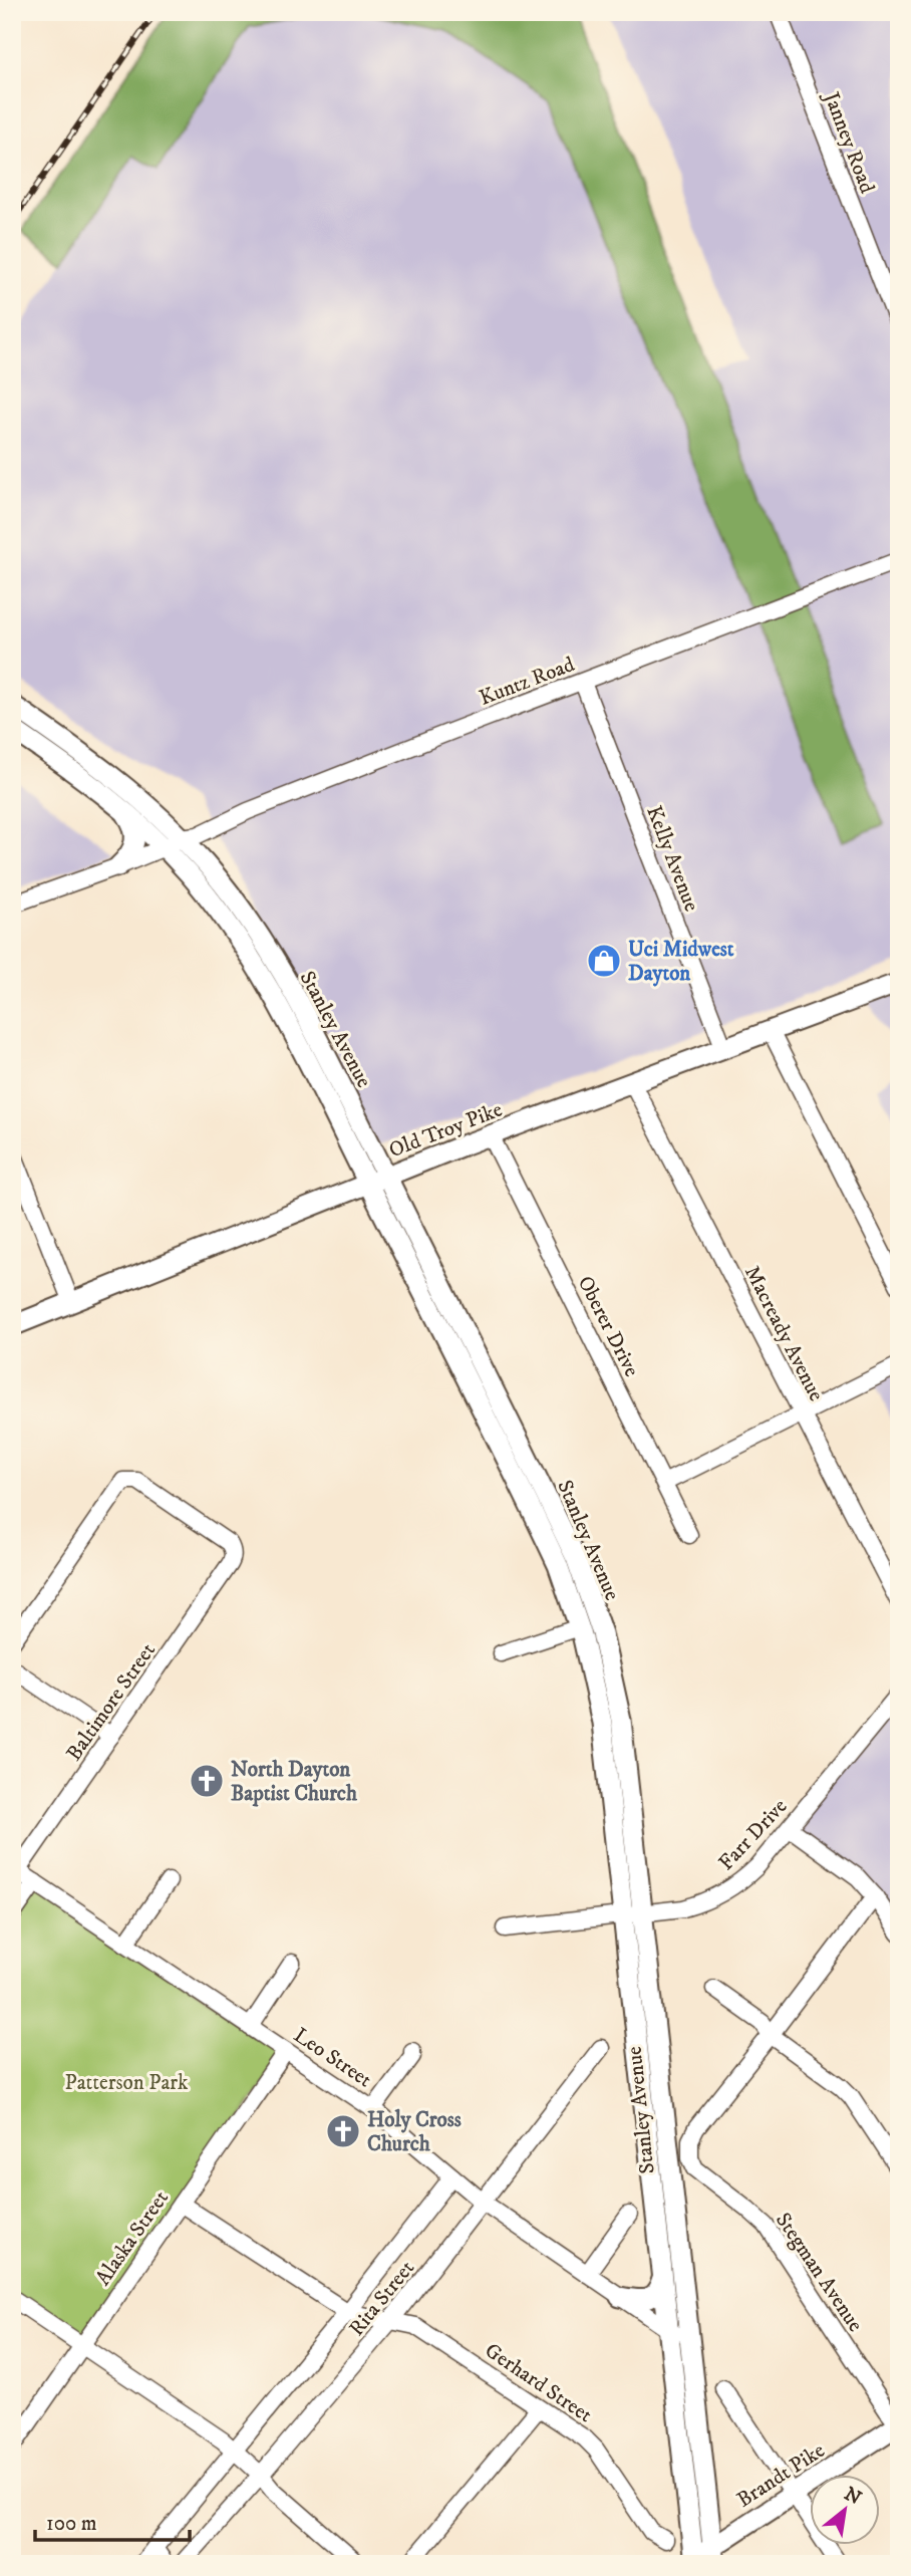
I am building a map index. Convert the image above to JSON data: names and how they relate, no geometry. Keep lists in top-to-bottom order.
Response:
{
  "streets": {
    "main road": ["Stanley Avenue", "Old Troy Pike", "Brandt Pike"],
    "street": [
      "Janney Road",
      "Kuntz Road",
      "Kelly Avenue",
      "Oberer Drive",
      "Macready Avenue",
      "Baltimore Street",
      "Farr Drive",
      "Leo Street",
      "Alaska Street",
      "Stegman Avenue",
      "Rita Street",
      "Gerhard Street"
    ]
  },
  "crossings": [
    ["Kuntz Road", "Kelly Avenue"],
    ["Kuntz Road", "Stanley Avenue"],
    ["Kelly Avenue", "Old Troy Pike"],
    ["Stanley Avenue", "Old Troy Pike"],
    ["Stanley Avenue", "Farr Drive"],
    ["Stanley Avenue", "Leo Street"],
    ["Stanley Avenue", "Brandt Pike"],
    ["Old Troy Pike", "Oberer Drive"],
    ["Old Troy Pike", "Macready Avenue"],
    ["Baltimore Street", "Leo Street"],
    ["Leo Street", "Alaska Street"],
    ["Leo Street", "Rita Street"],
    ["Stegman Avenue", "Brandt Pike"],
    ["Rita Street", "Gerhard Street"]
  ],
  "parks": ["Patterson Park"],
  "places": {
    "shop": ["Uci Midwest Dayton"],
    "church": ["North Dayton Baptist Church", "Holy Cross Church"]
  },
  "scale_bar": "100 m",
  "north": "top right"
}
